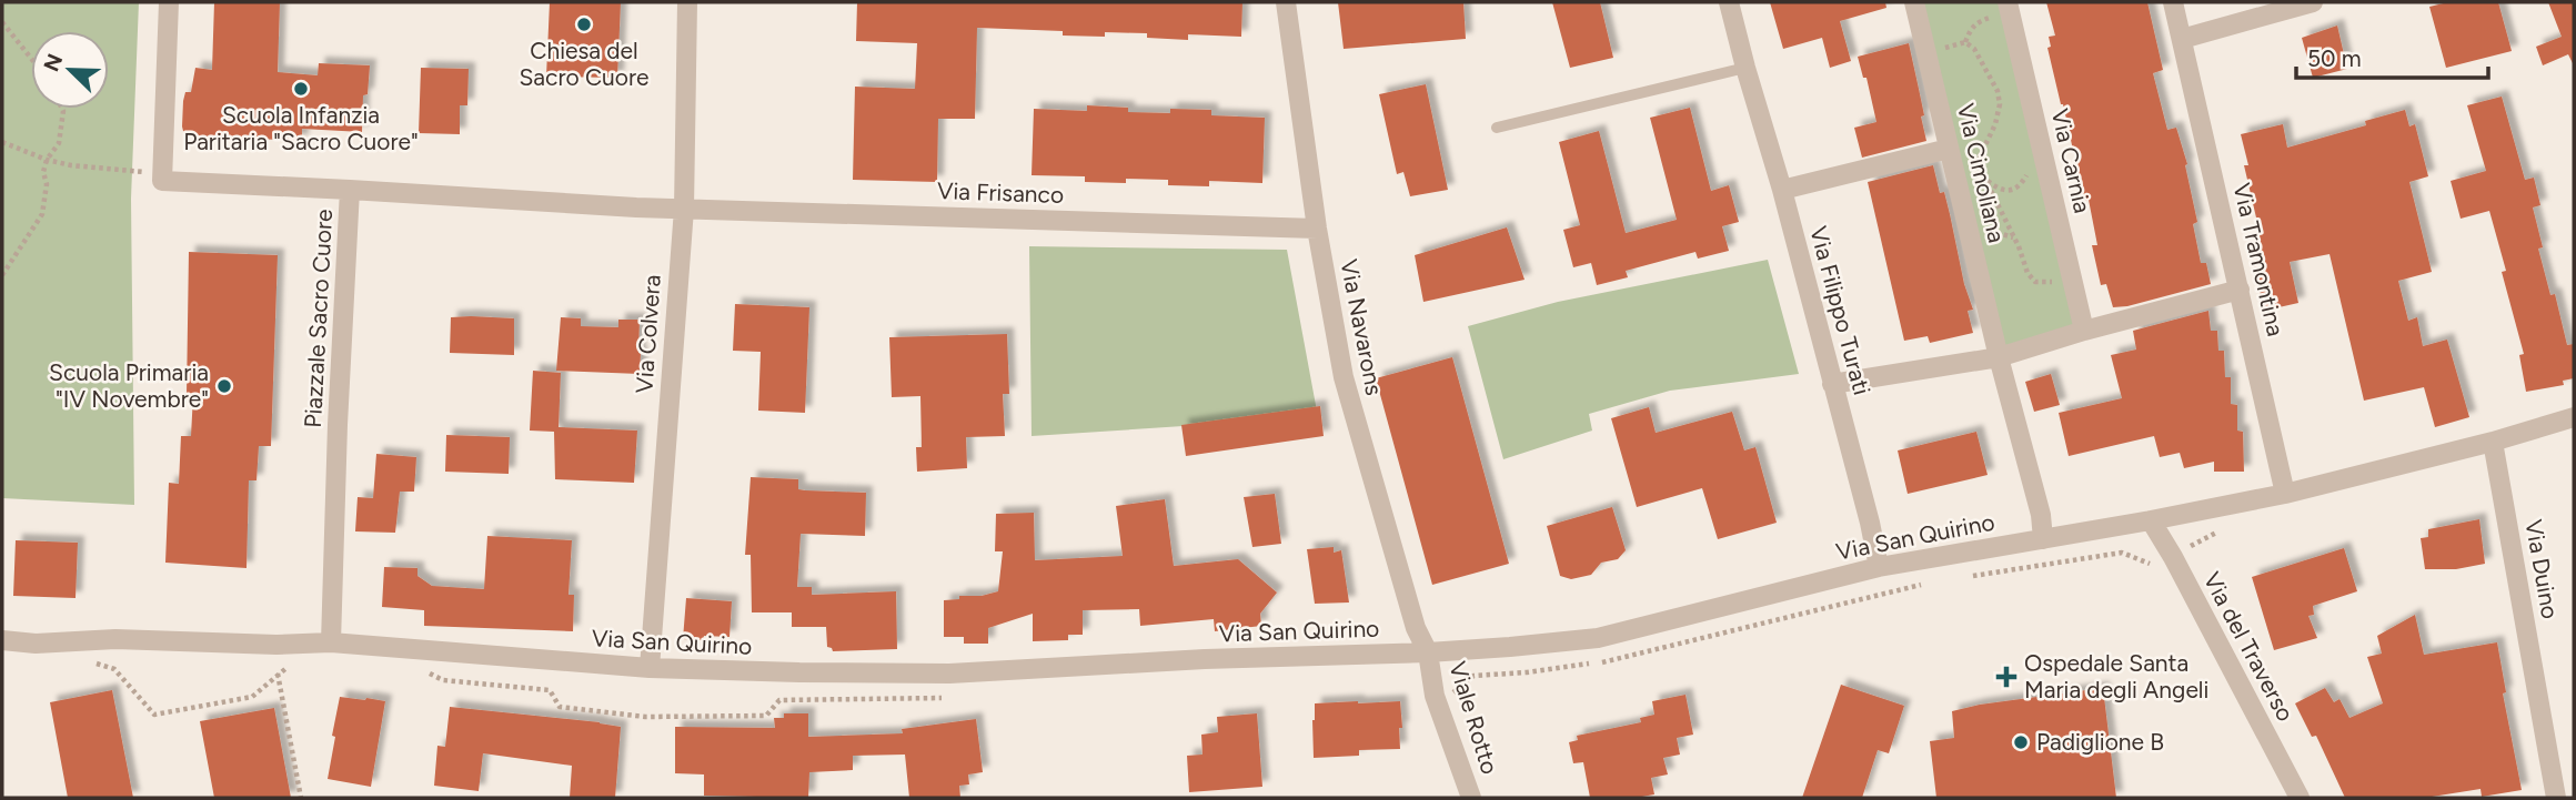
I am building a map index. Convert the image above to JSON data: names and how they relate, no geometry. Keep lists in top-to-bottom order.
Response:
{
  "streets": {
    "street": [
      "Via Carnia",
      "Via Cimoliana",
      "Via Frisanco",
      "Via Tramontina",
      "Via Filippo Turati",
      "Piazzale Sacro Cuore",
      "Via Navarons",
      "Via Colvera",
      "Via San Quirino",
      "Via Duino",
      "Via del Traverso",
      "Viale Rotto"
    ]
  },
  "crossings": [
    ["Via Cimoliana", "Via San Quirino"],
    ["Via Frisanco", "Piazzale Sacro Cuore"],
    ["Via Frisanco", "Via Navarons"],
    ["Via Frisanco", "Via Colvera"],
    ["Via Tramontina", "Via San Quirino"],
    ["Via Filippo Turati", "Via San Quirino"],
    ["Piazzale Sacro Cuore", "Via Colvera"],
    ["Piazzale Sacro Cuore", "Via San Quirino"],
    ["Via Navarons", "Via San Quirino"],
    ["Via Navarons", "Viale Rotto"],
    ["Via Colvera", "Via San Quirino"],
    ["Via San Quirino", "Via Duino"],
    ["Via San Quirino", "Via del Traverso"],
    ["Via San Quirino", "Viale Rotto"]
  ],
  "places": {
    "other": [
      "Chiesa del Sacro Cuore",
      "Scuola Infanzia Paritaria \"Sacro Cuore\"",
      "Scuola Primaria \"IV Novembre\"",
      "Padiglione B"
    ],
    "health": ["Ospedale Santa Maria degli Angeli"]
  },
  "scale_bar": "50 m",
  "north": "top left"
}
